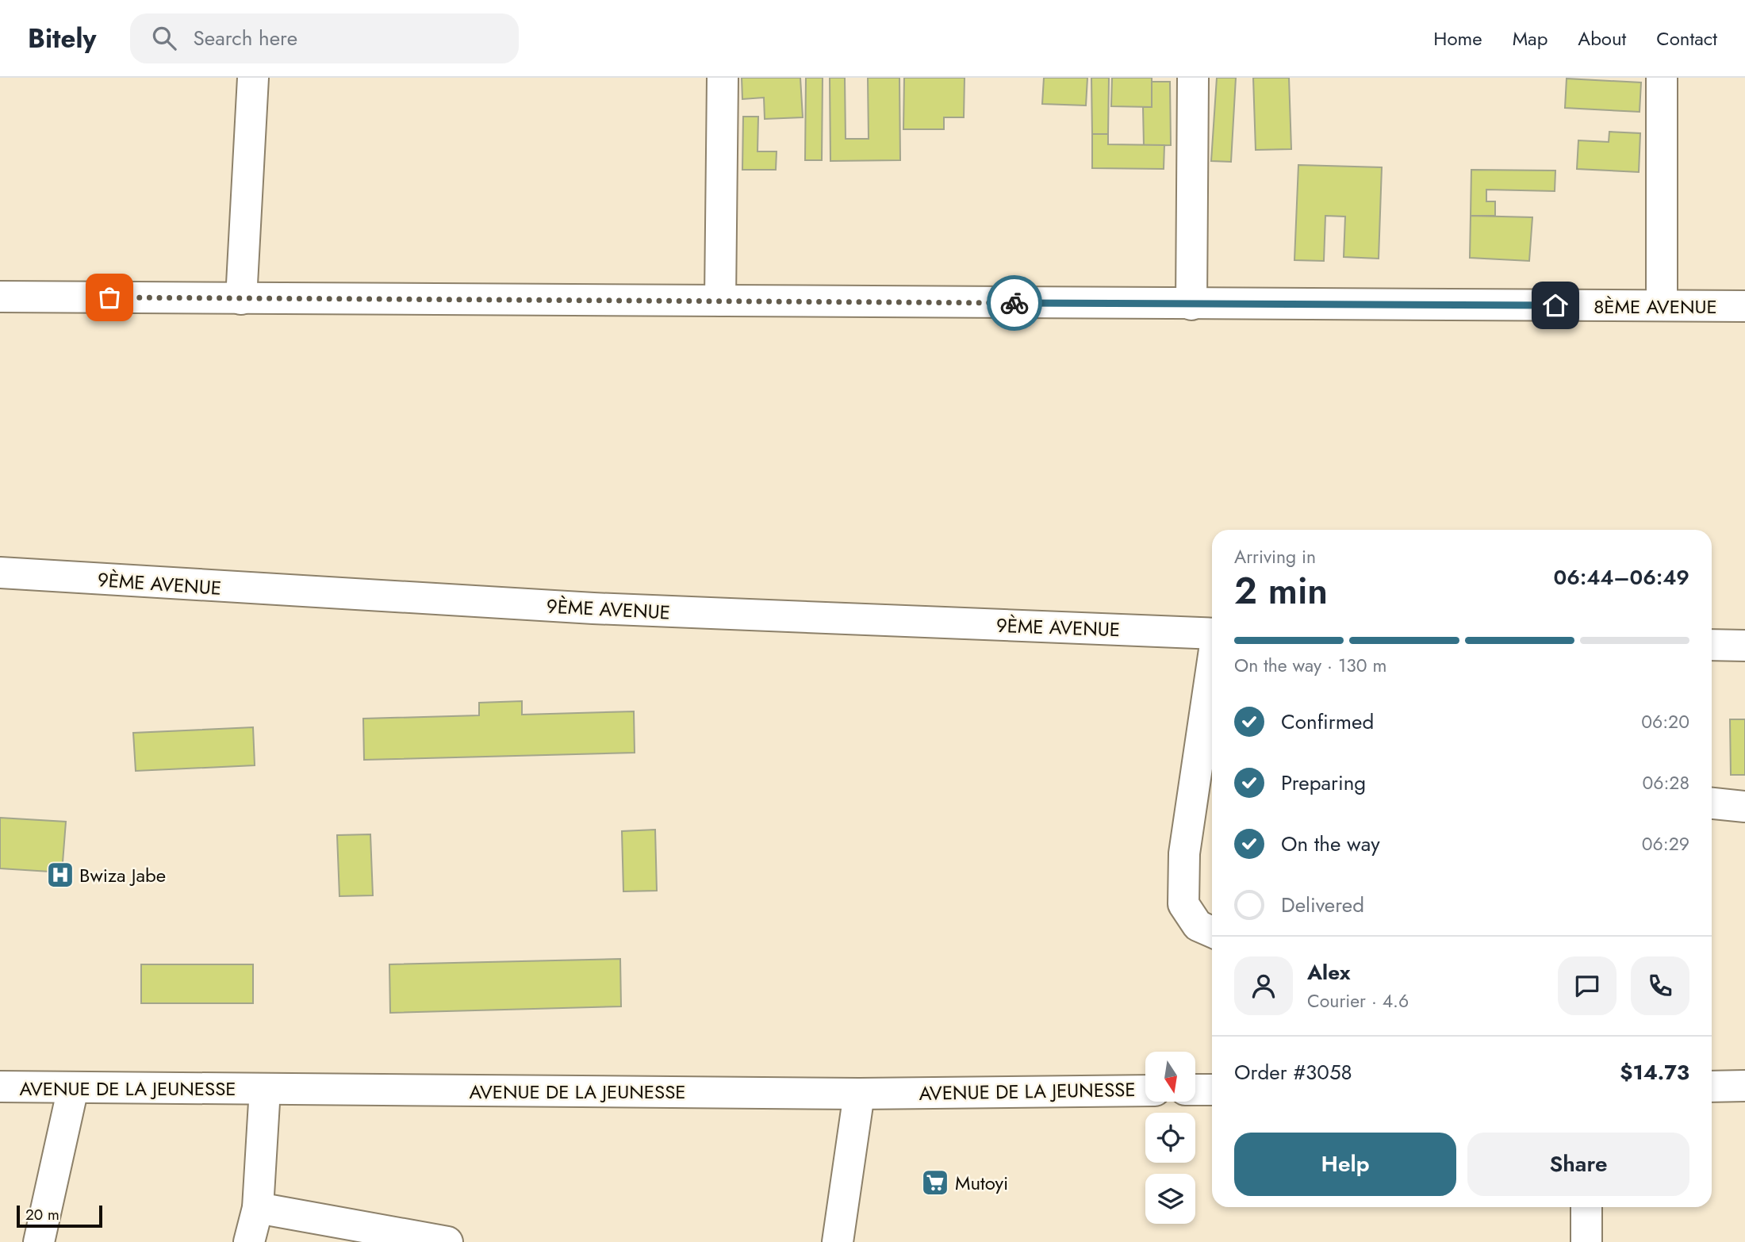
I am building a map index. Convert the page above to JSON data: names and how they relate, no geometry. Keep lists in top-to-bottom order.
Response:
{
  "streets": {
    "street": ["8ÈME AVENUE", "9ÈME AVENUE", "AVENUE DE LA JEUNESSE"]
  },
  "places": {
    "hospital": ["Bwiza Jabe"],
    "supermarket": ["Mutoyi"]
  },
  "scale_bar": "20 m",
  "north": "bottom",
  "page": {
    "header": "Bitely",
    "search": "Search here",
    "nav": [
      "Home",
      "Map",
      "About",
      "Contact"
    ],
    "heading": ["2 min", "Arriving in", "06:44–06:49"],
    "panel": [
      "Alex",
      "Courier · 4.6",
      "Order #3058",
      "$14.73"
    ],
    "bar": "On the way · 130 m",
    "list": [
      ["Confirmed", "06:20"],
      ["Preparing", "06:28"],
      ["On the way", "06:29"],
      "Delivered"
    ],
    "buttons": ["Help", "Share"],
    "scale": "20 m"
  }
}
